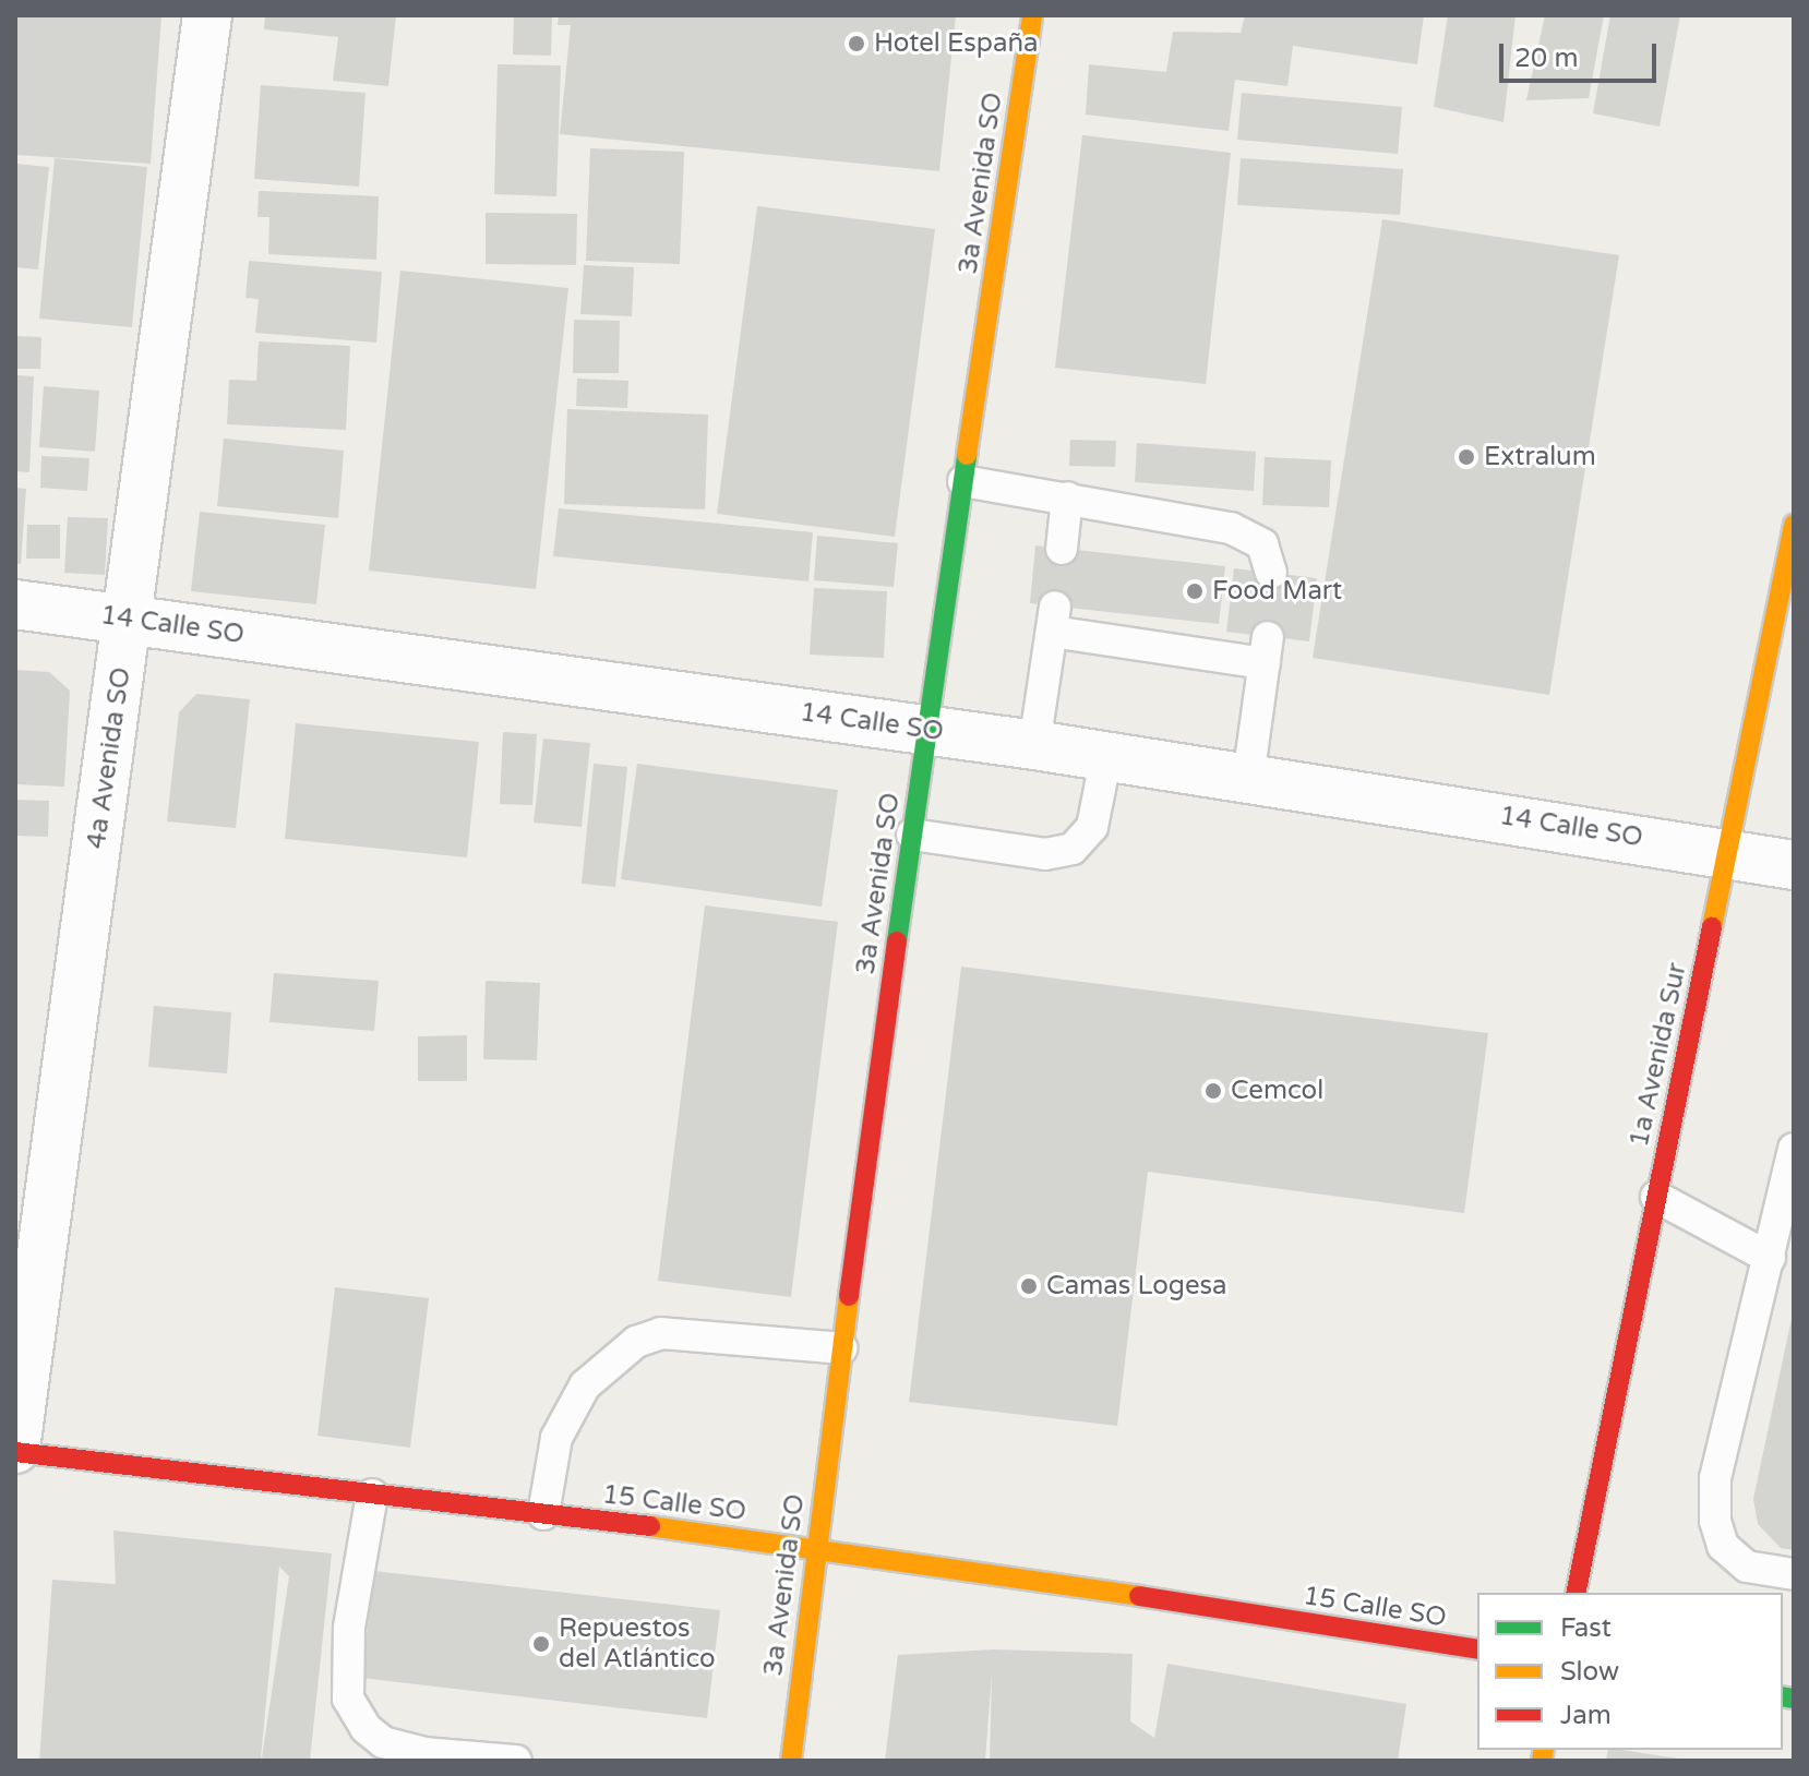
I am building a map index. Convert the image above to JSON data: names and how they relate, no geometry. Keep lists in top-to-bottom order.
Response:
{
  "streets": {
    "street": [
      "3a Avenida SO",
      "14 Calle SO",
      "4a Avenida SO",
      "1a Avenida Sur",
      "15 Calle SO"
    ]
  },
  "crossings": [
    ["3a Avenida SO", "14 Calle SO"],
    ["3a Avenida SO", "15 Calle SO"],
    ["14 Calle SO", "4a Avenida SO"],
    ["14 Calle SO", "1a Avenida Sur"],
    ["4a Avenida SO", "15 Calle SO"]
  ],
  "places": [
    "Hotel España",
    "Extralum",
    "Food Mart",
    "Cemcol",
    "Camas Logesa",
    "Repuestos del Atlántico"
  ],
  "legend": ["Fast", "Slow", "Jam"],
  "scale_bar": "20 m"
}
